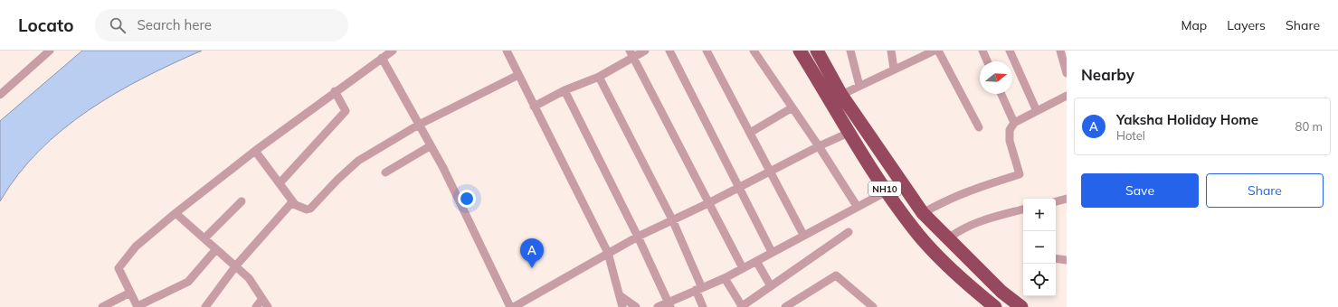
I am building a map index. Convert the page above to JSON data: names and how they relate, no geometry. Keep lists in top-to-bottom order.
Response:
{
  "streets": {
    "highway": ["NH10"]
  },
  "north": "right",
  "page": {
    "header": "Locato",
    "search": "Search here",
    "nav": ["Map", "Layers", "Share"],
    "heading": "Nearby",
    "list": [
      {
        "mark": "A",
        "name": "Yaksha Holiday Home",
        "note": "Hotel",
        "value": "80 m"
      }
    ],
    "buttons": ["Save", "Share"],
    "map_buttons": ["+", "−"],
    "pins": "A"
  }
}
